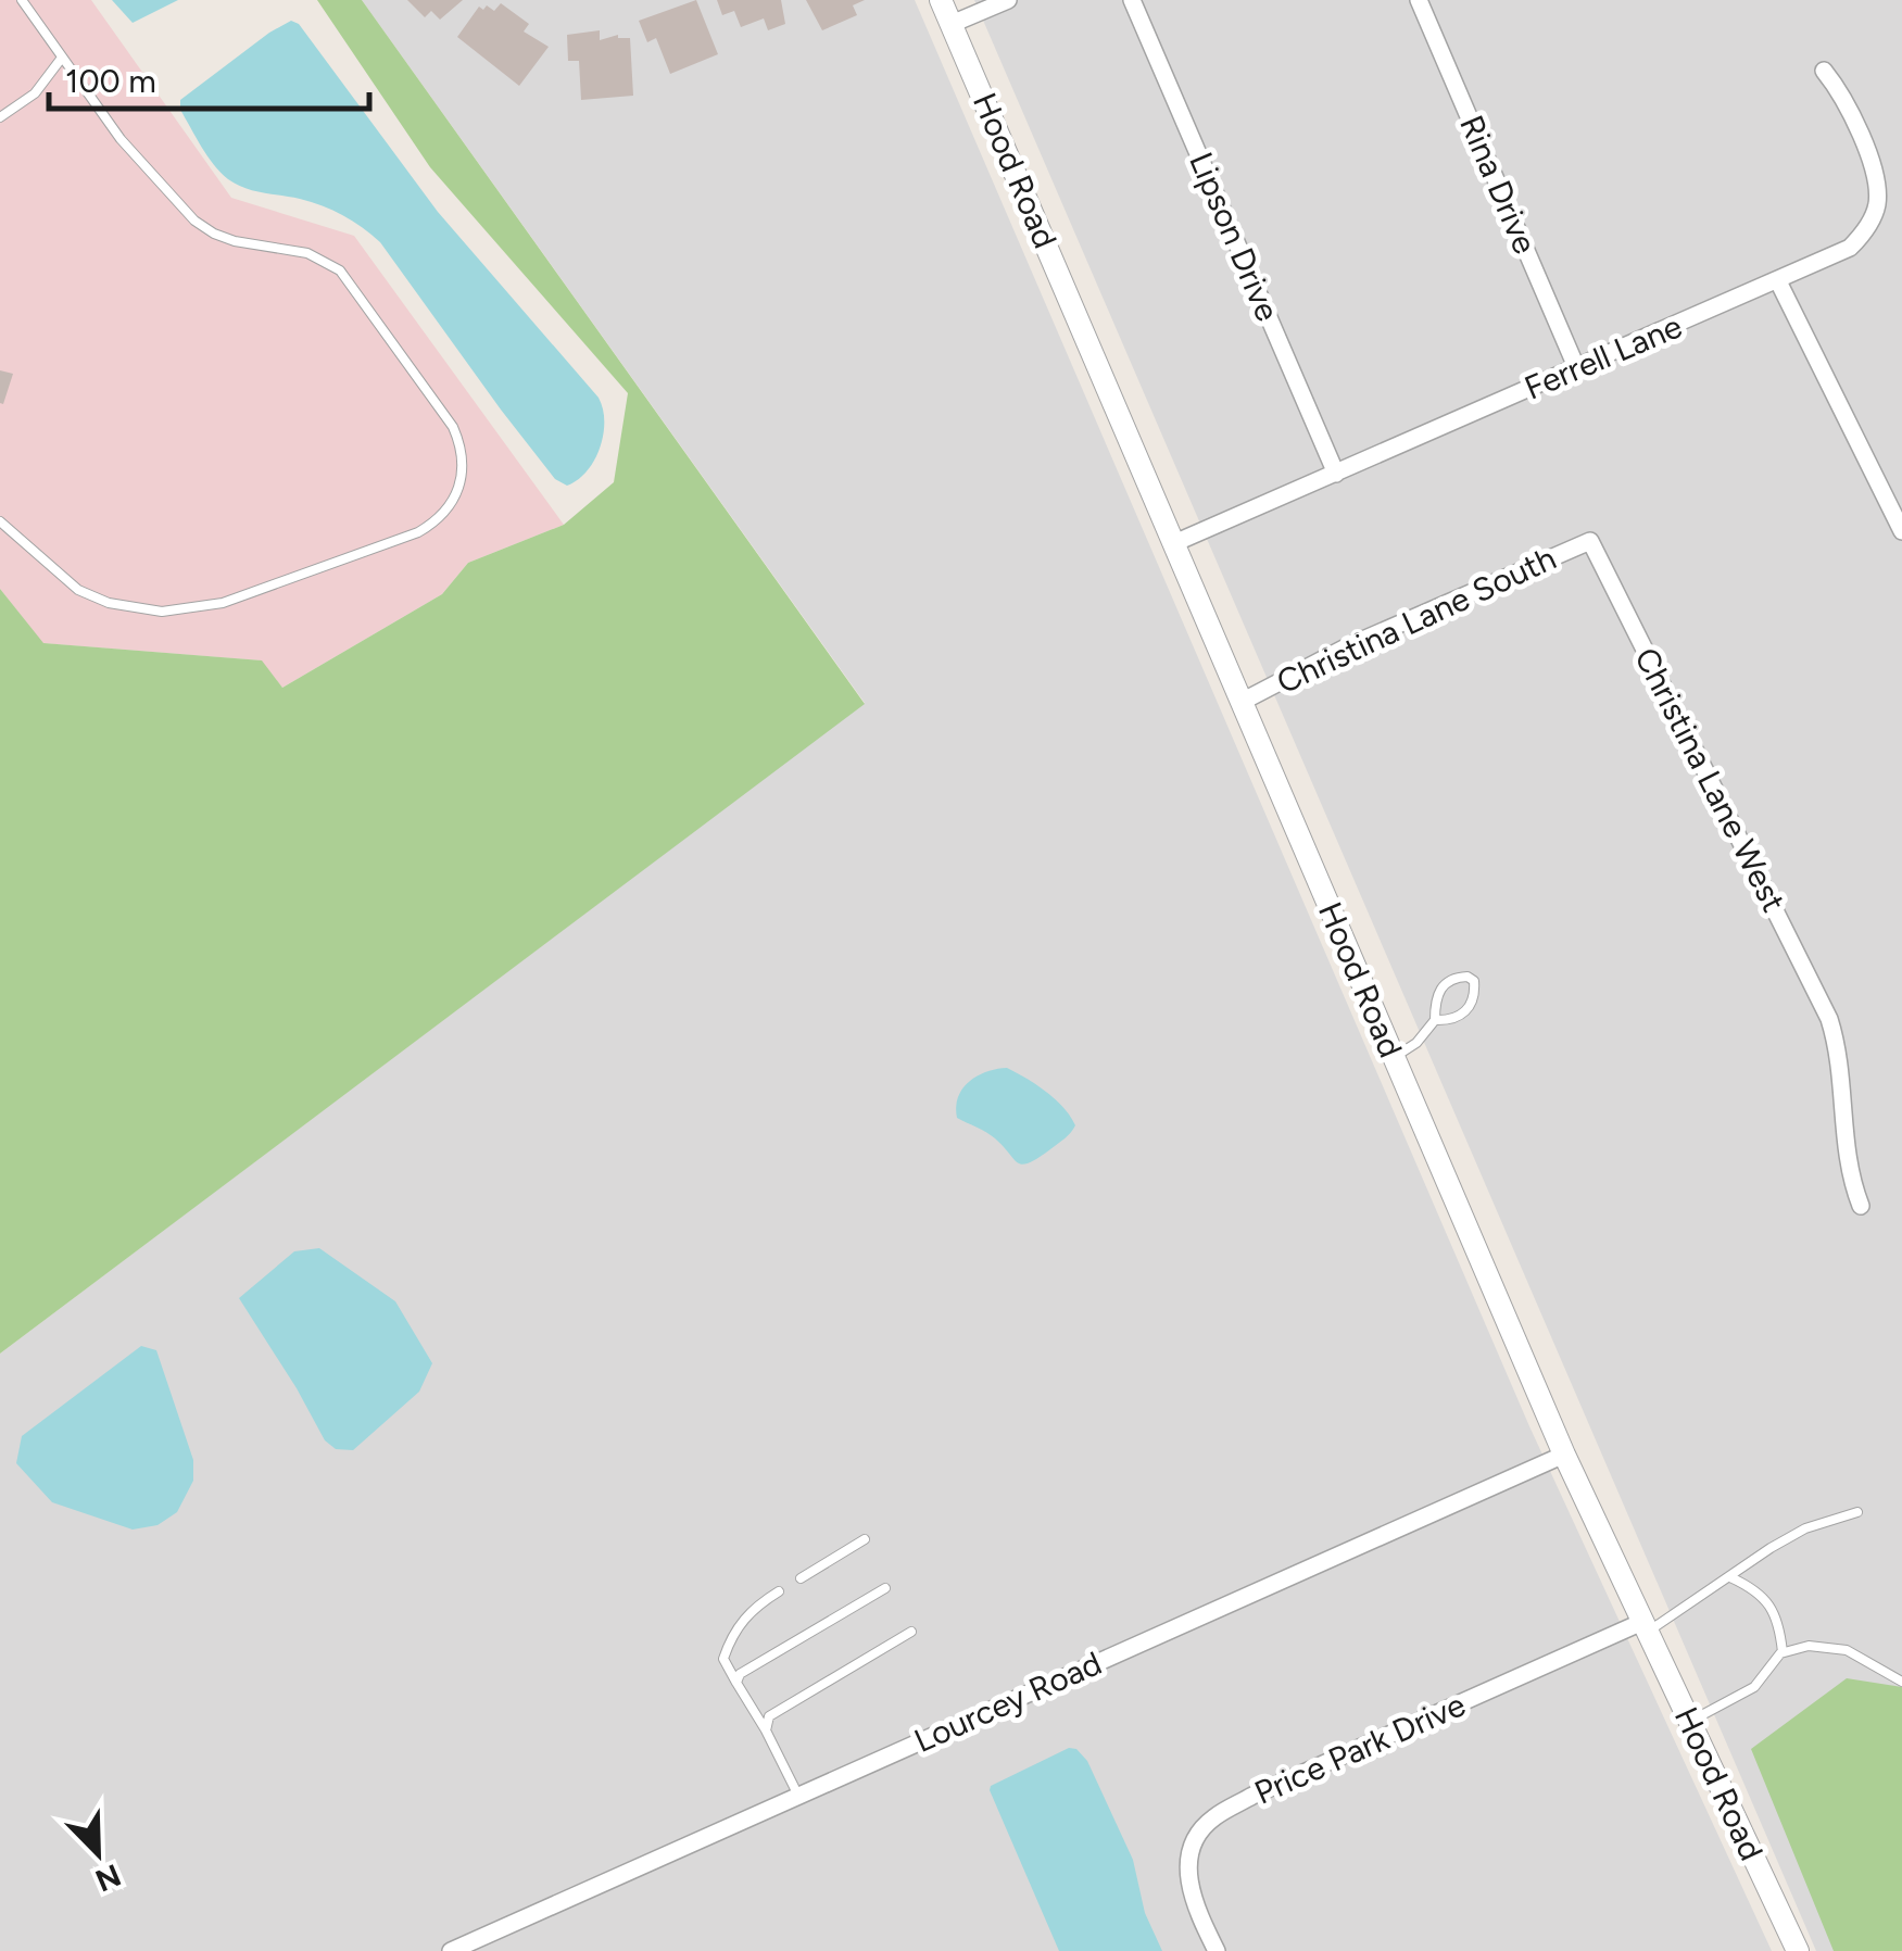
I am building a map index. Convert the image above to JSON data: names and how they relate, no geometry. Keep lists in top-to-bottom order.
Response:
{
  "streets": {
    "street": [
      "Hood Road",
      "Rina Drive",
      "Lipson Drive",
      "Ferrell Lane",
      "Christina Lane South",
      "Christina Lane West",
      "Lourcey Road",
      "Price Park Drive"
    ]
  },
  "crossings": [
    ["Hood Road", "Ferrell Lane"],
    ["Hood Road", "Christina Lane South"],
    ["Hood Road", "Lourcey Road"],
    ["Hood Road", "Price Park Drive"],
    ["Rina Drive", "Ferrell Lane"],
    ["Lipson Drive", "Ferrell Lane"],
    ["Christina Lane South", "Christina Lane West"]
  ],
  "scale_bar": "100 m",
  "north": "bottom right"
}
